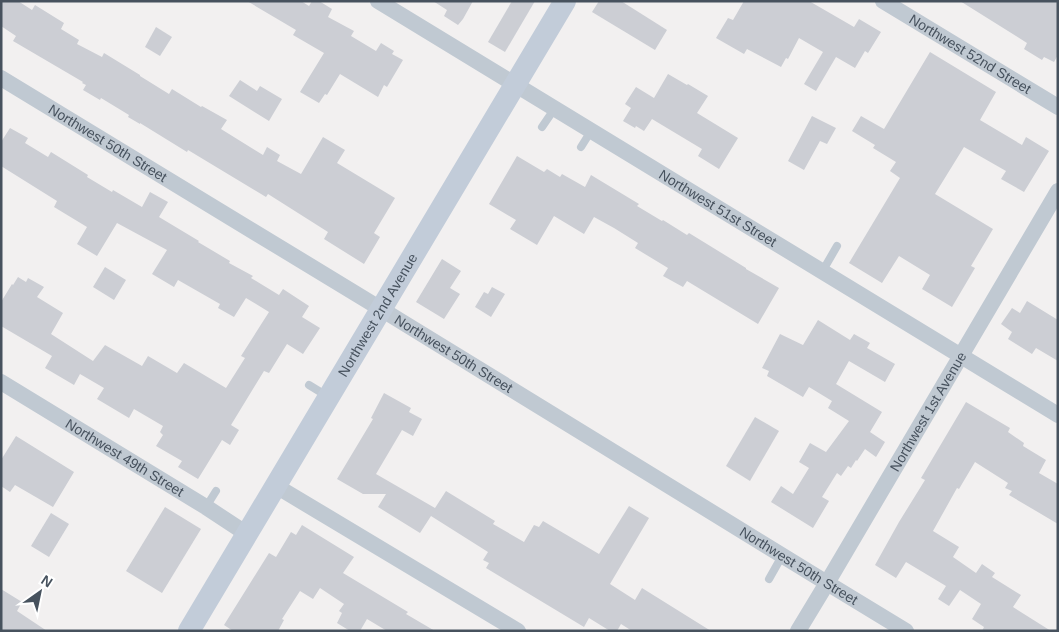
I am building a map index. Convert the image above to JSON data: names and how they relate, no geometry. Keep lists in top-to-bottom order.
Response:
{
  "streets": {
    "street": [
      "Northwest 52nd Street",
      "Northwest 50th Street",
      "Northwest 51st Street",
      "Northwest 2nd Avenue",
      "Northwest 1st Avenue",
      "Northwest 49th Street"
    ]
  },
  "crossings": [
    ["Northwest 50th Street", "Northwest 2nd Avenue"],
    ["Northwest 50th Street", "Northwest 1st Avenue"],
    ["Northwest 51st Street", "Northwest 2nd Avenue"],
    ["Northwest 51st Street", "Northwest 1st Avenue"],
    ["Northwest 2nd Avenue", "Northwest 49th Street"]
  ],
  "north": "top right"
}
